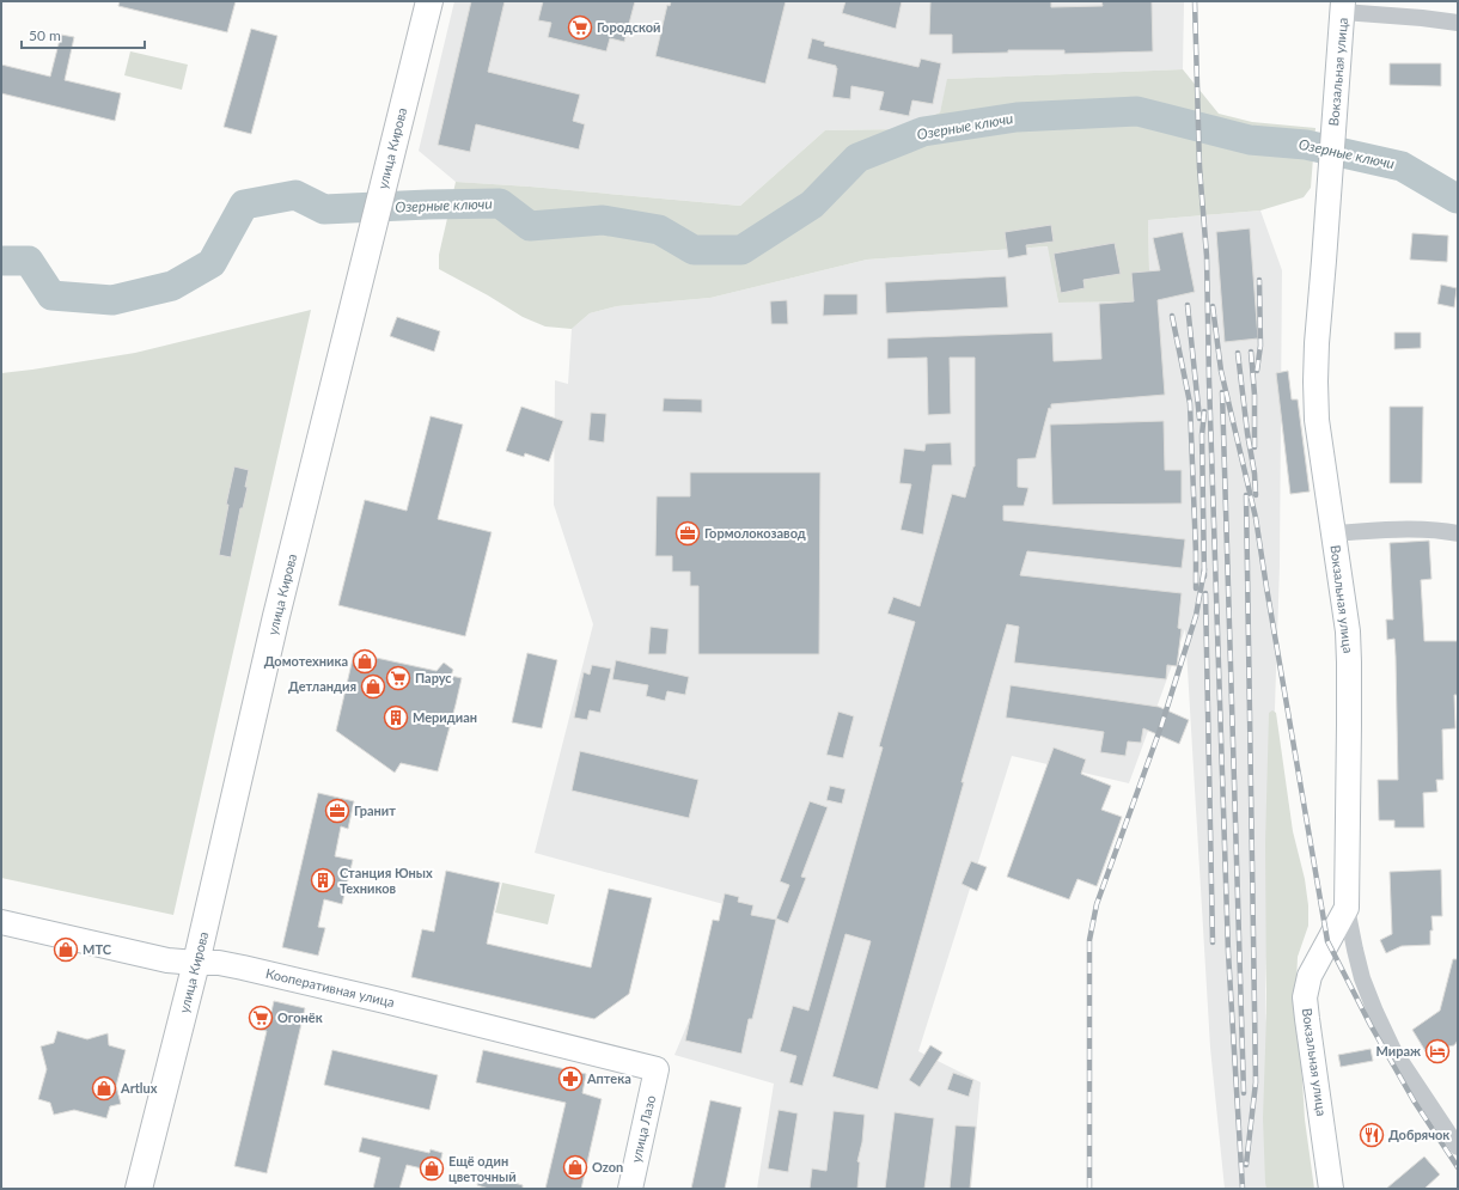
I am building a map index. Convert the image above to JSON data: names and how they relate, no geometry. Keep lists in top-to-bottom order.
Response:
{
  "streets": {
    "main road": [
      "Вокзальная улица",
      "улица Кирова",
      "Кооперативная улица",
      "улица Лазо"
    ]
  },
  "crossings": [
    ["улица Кирова", "Кооперативная улица"],
    ["Кооперативная улица", "улица Лазо"]
  ],
  "water": ["Озерные ключи"],
  "places": {
    "supermarket": ["Городской", "Парус", "Огонёк"],
    "office": ["Гормолокозавод", "Гранит"],
    "shop": [
      "Домотехника",
      "Детландия",
      "МТС",
      "Artlux",
      "Ozon",
      "Ещё один цветочный"
    ],
    "building": ["Меридиан", "Станция Юных Техников"],
    "hotel": ["Мираж"],
    "pharmacy": ["Аптека"],
    "restaurant": ["Добрячок"]
  },
  "scale_bar": "50 m"
}
